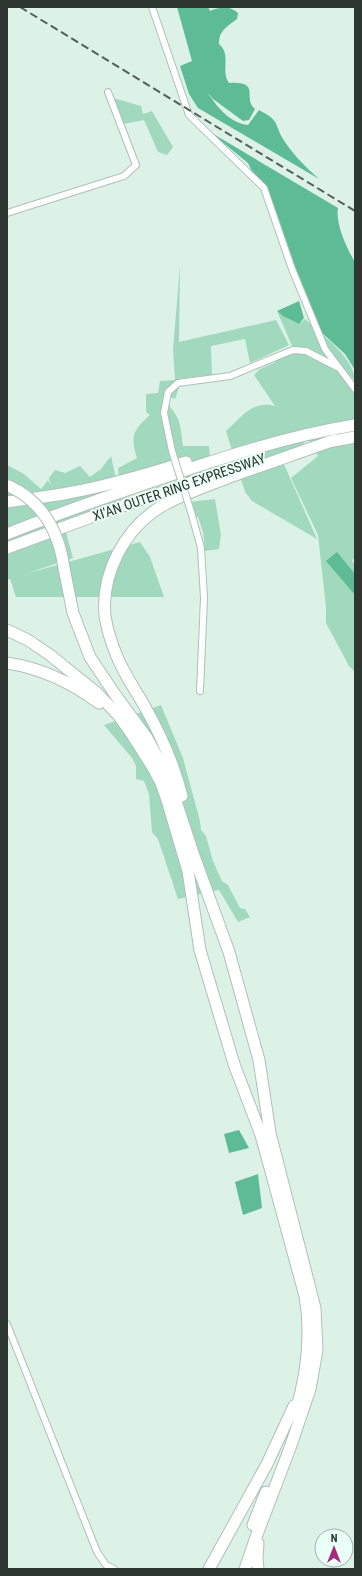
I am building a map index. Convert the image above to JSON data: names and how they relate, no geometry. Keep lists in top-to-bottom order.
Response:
{
  "streets": {
    "highway": ["XI'AN OUTER RING EXPRESSWAY"]
  },
  "north": "top"
}
